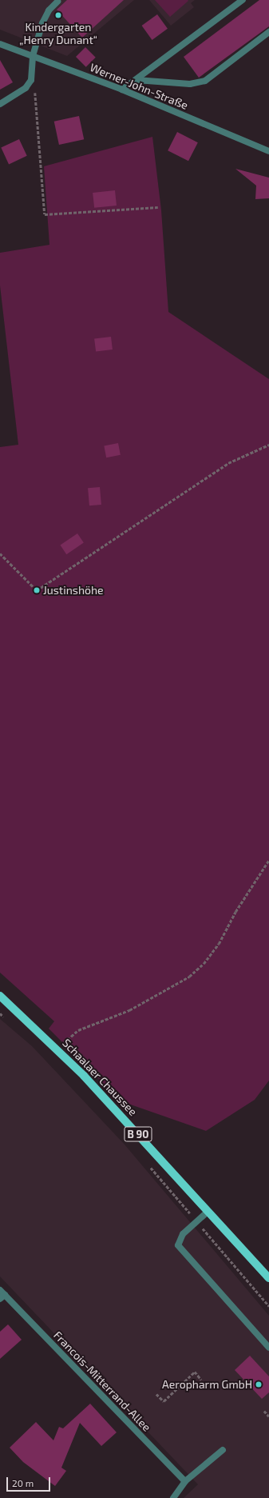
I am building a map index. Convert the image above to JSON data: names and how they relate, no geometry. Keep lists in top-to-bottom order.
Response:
{
  "streets": {
    "main road": ["Schaalaer Chaussee", "B 90"],
    "street": ["Werner-John-Straße", "Francois-Mitterrand-Allee"]
  },
  "places": ["Kindergarten „Henry Dunant“", "Justinshöhe", "Aeropharm GmbH"],
  "scale_bar": "20 m"
}
